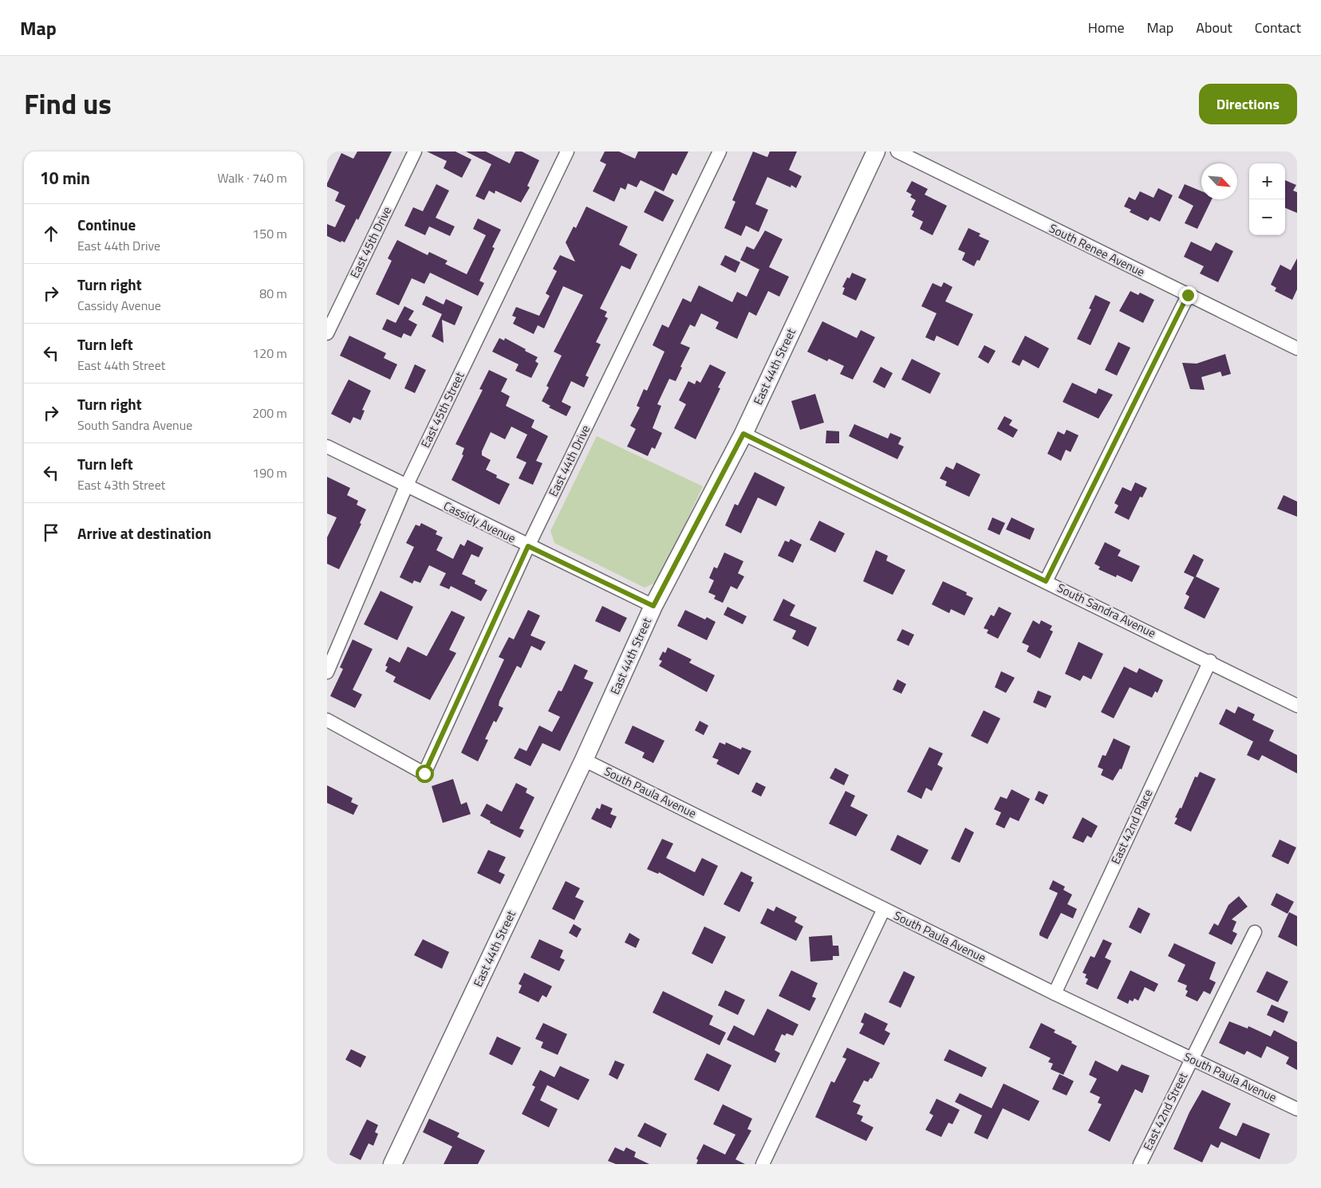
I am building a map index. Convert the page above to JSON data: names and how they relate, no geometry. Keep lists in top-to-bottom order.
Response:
{
  "streets": {
    "street": [
      "East 45th Drive",
      "South Renee Avenue",
      "East 44th Street",
      "East 45th Street",
      "East 44th Drive",
      "Cassidy Avenue",
      "South Sandra Avenue",
      "South Paula Avenue",
      "East 42nd Place",
      "East 42nd Street"
    ]
  },
  "crossings": [
    ["East 44th Street", "Cassidy Avenue"],
    ["East 44th Street", "South Sandra Avenue"],
    ["East 44th Street", "South Paula Avenue"],
    ["East 45th Street", "Cassidy Avenue"],
    ["East 44th Drive", "Cassidy Avenue"],
    ["South Sandra Avenue", "East 42nd Place"],
    ["South Paula Avenue", "East 42nd Place"],
    ["South Paula Avenue", "East 42nd Street"]
  ],
  "north": "bottom right",
  "page": {
    "header": "Map",
    "nav": [
      "Home",
      "Map",
      "About",
      "Contact"
    ],
    "title": "Find us",
    "buttons": "Directions",
    "heading": ["10 min", "Walk · 740 m"],
    "map_buttons": ["+", "−"],
    "list": [
      ["Continue", "East 44th Drive", "150 m"],
      ["Turn right", "Cassidy Avenue", "80 m"],
      ["Turn left", "East 44th Street", "120 m"],
      ["Turn right", "South Sandra Avenue", "200 m"],
      ["Turn left", "East 43th Street", "190 m"],
      "Arrive at destination"
    ]
  }
}
